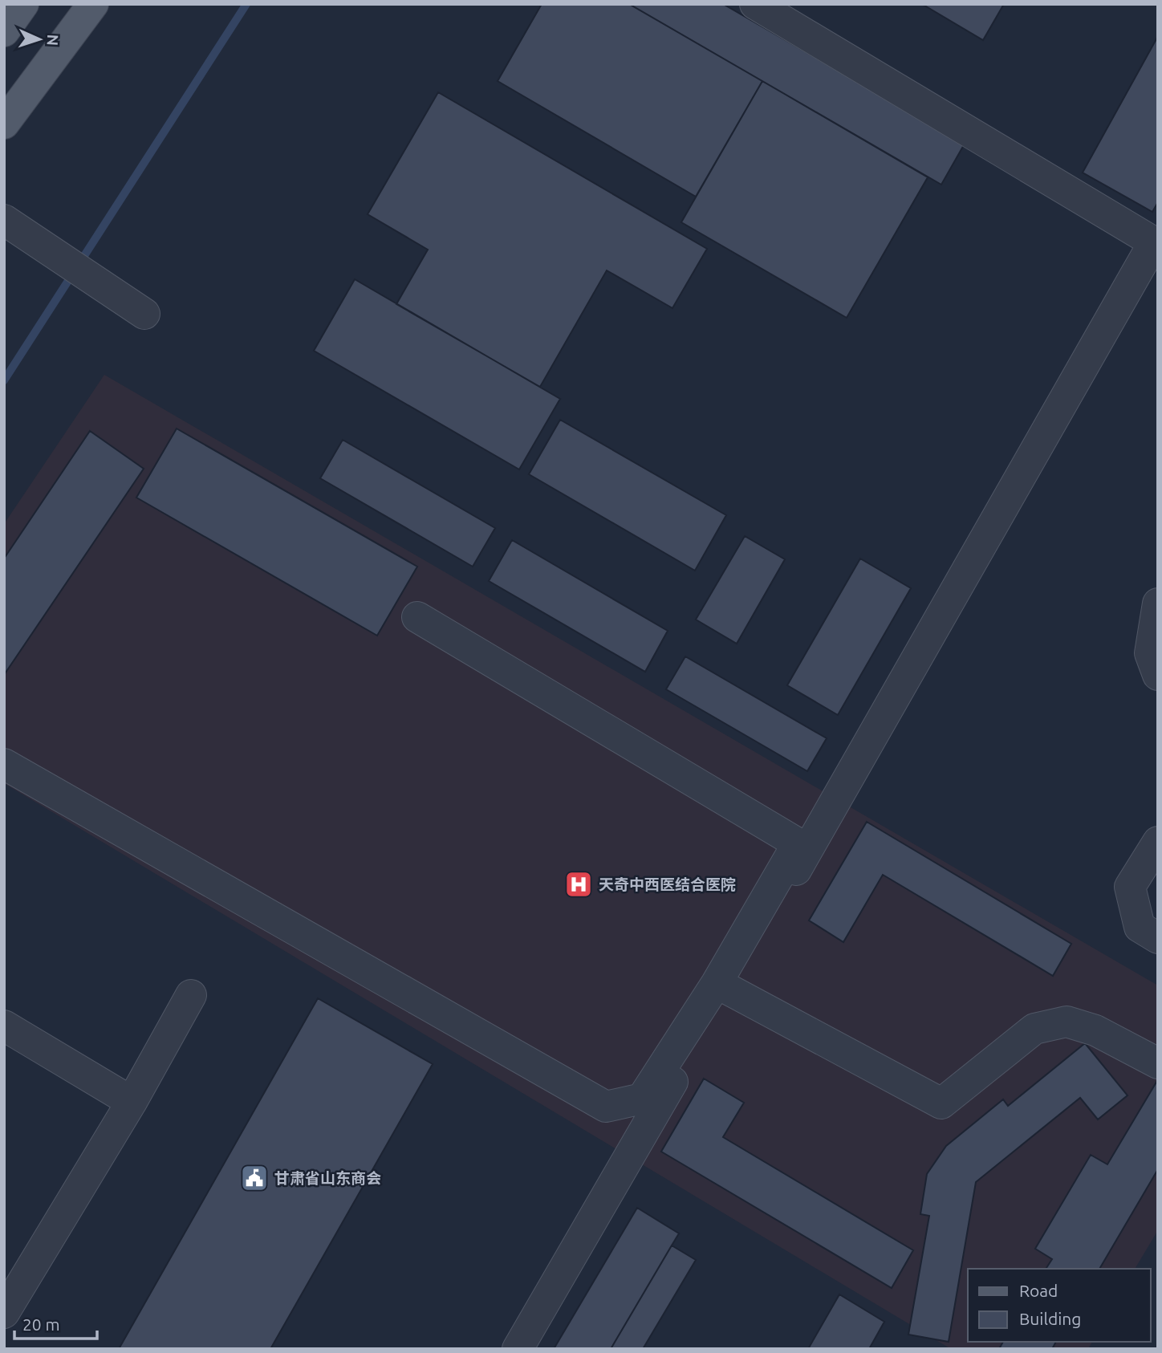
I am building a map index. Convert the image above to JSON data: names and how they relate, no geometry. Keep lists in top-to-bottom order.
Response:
{
  "places": {
    "hospital": ["天奇中西医结合医院"],
    "public building": ["甘肃省山东商会"]
  },
  "legend": ["Road", "Building"],
  "scale_bar": "20 m",
  "north": "right"
}
